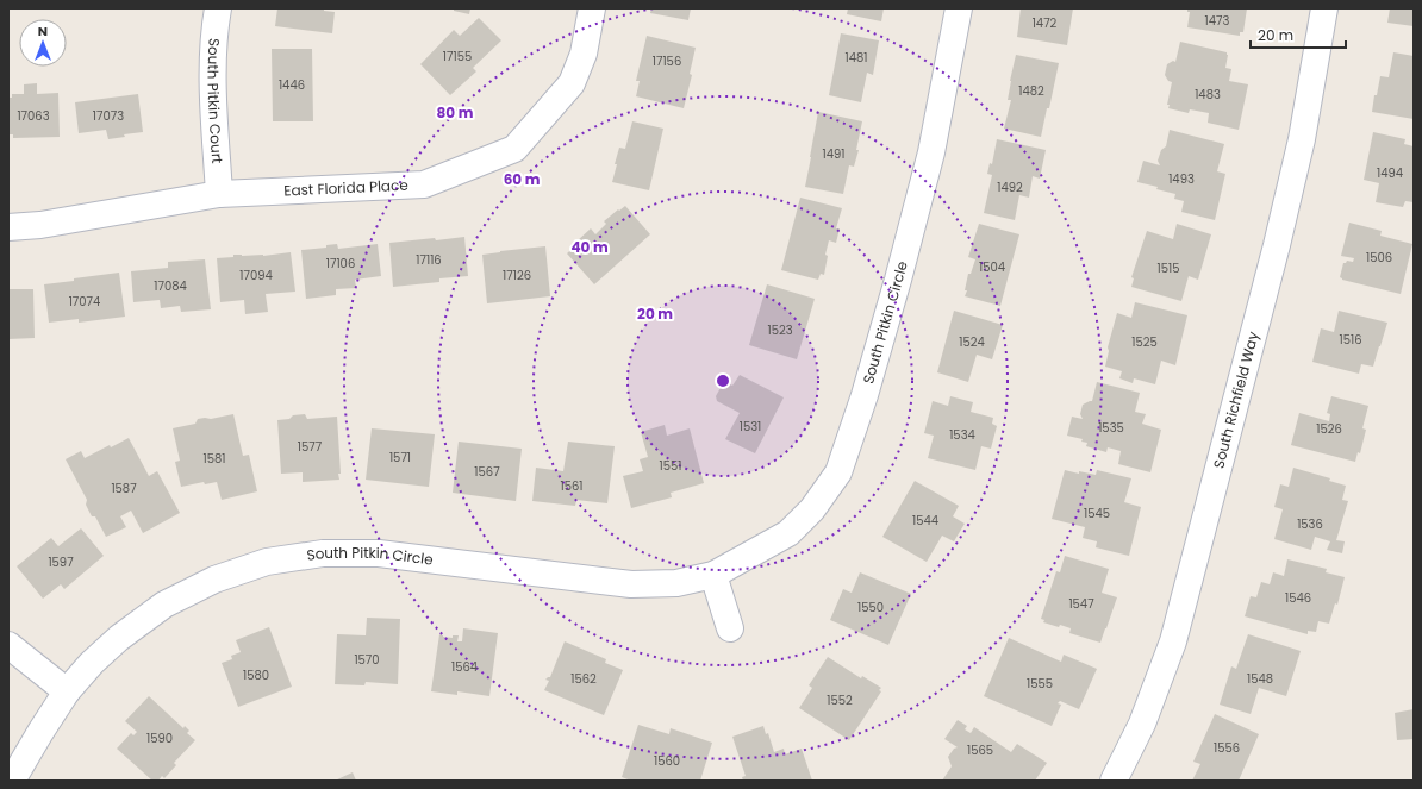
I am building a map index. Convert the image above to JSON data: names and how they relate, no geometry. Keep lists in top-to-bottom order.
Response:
{
  "streets": {
    "street": [
      "South Pitkin Court",
      "East Florida Place",
      "South Pitkin Circle",
      "South Richfield Way"
    ]
  },
  "crossings": [
    ["South Pitkin Court", "East Florida Place"]
  ],
  "house_numbers": [
    "1473",
    "1472",
    "17155",
    "1481",
    "17156",
    "1446",
    "1482",
    "1483",
    "17063",
    "17073",
    "1491",
    "1494",
    "1493",
    "1492",
    "1506",
    "17116",
    "17106",
    "1504",
    "1515",
    "17094",
    "17126",
    "17084",
    "17074",
    "1523",
    "1516",
    "1524",
    "1525",
    "1531",
    "1535",
    "1526",
    "1534",
    "1577",
    "1571",
    "1581",
    "1551",
    "1567",
    "1561",
    "1587",
    "1545",
    "1544",
    "1536",
    "1597",
    "1546",
    "1547",
    "1550",
    "1570",
    "1564",
    "1580",
    "1562",
    "1548",
    "1555",
    "1552",
    "1590",
    "1556",
    "1565",
    "1560"
  ],
  "scale_bar": "20 m",
  "north": "top",
  "rings": [
    "80 m",
    "60 m",
    "40 m",
    "20 m"
  ]
}
